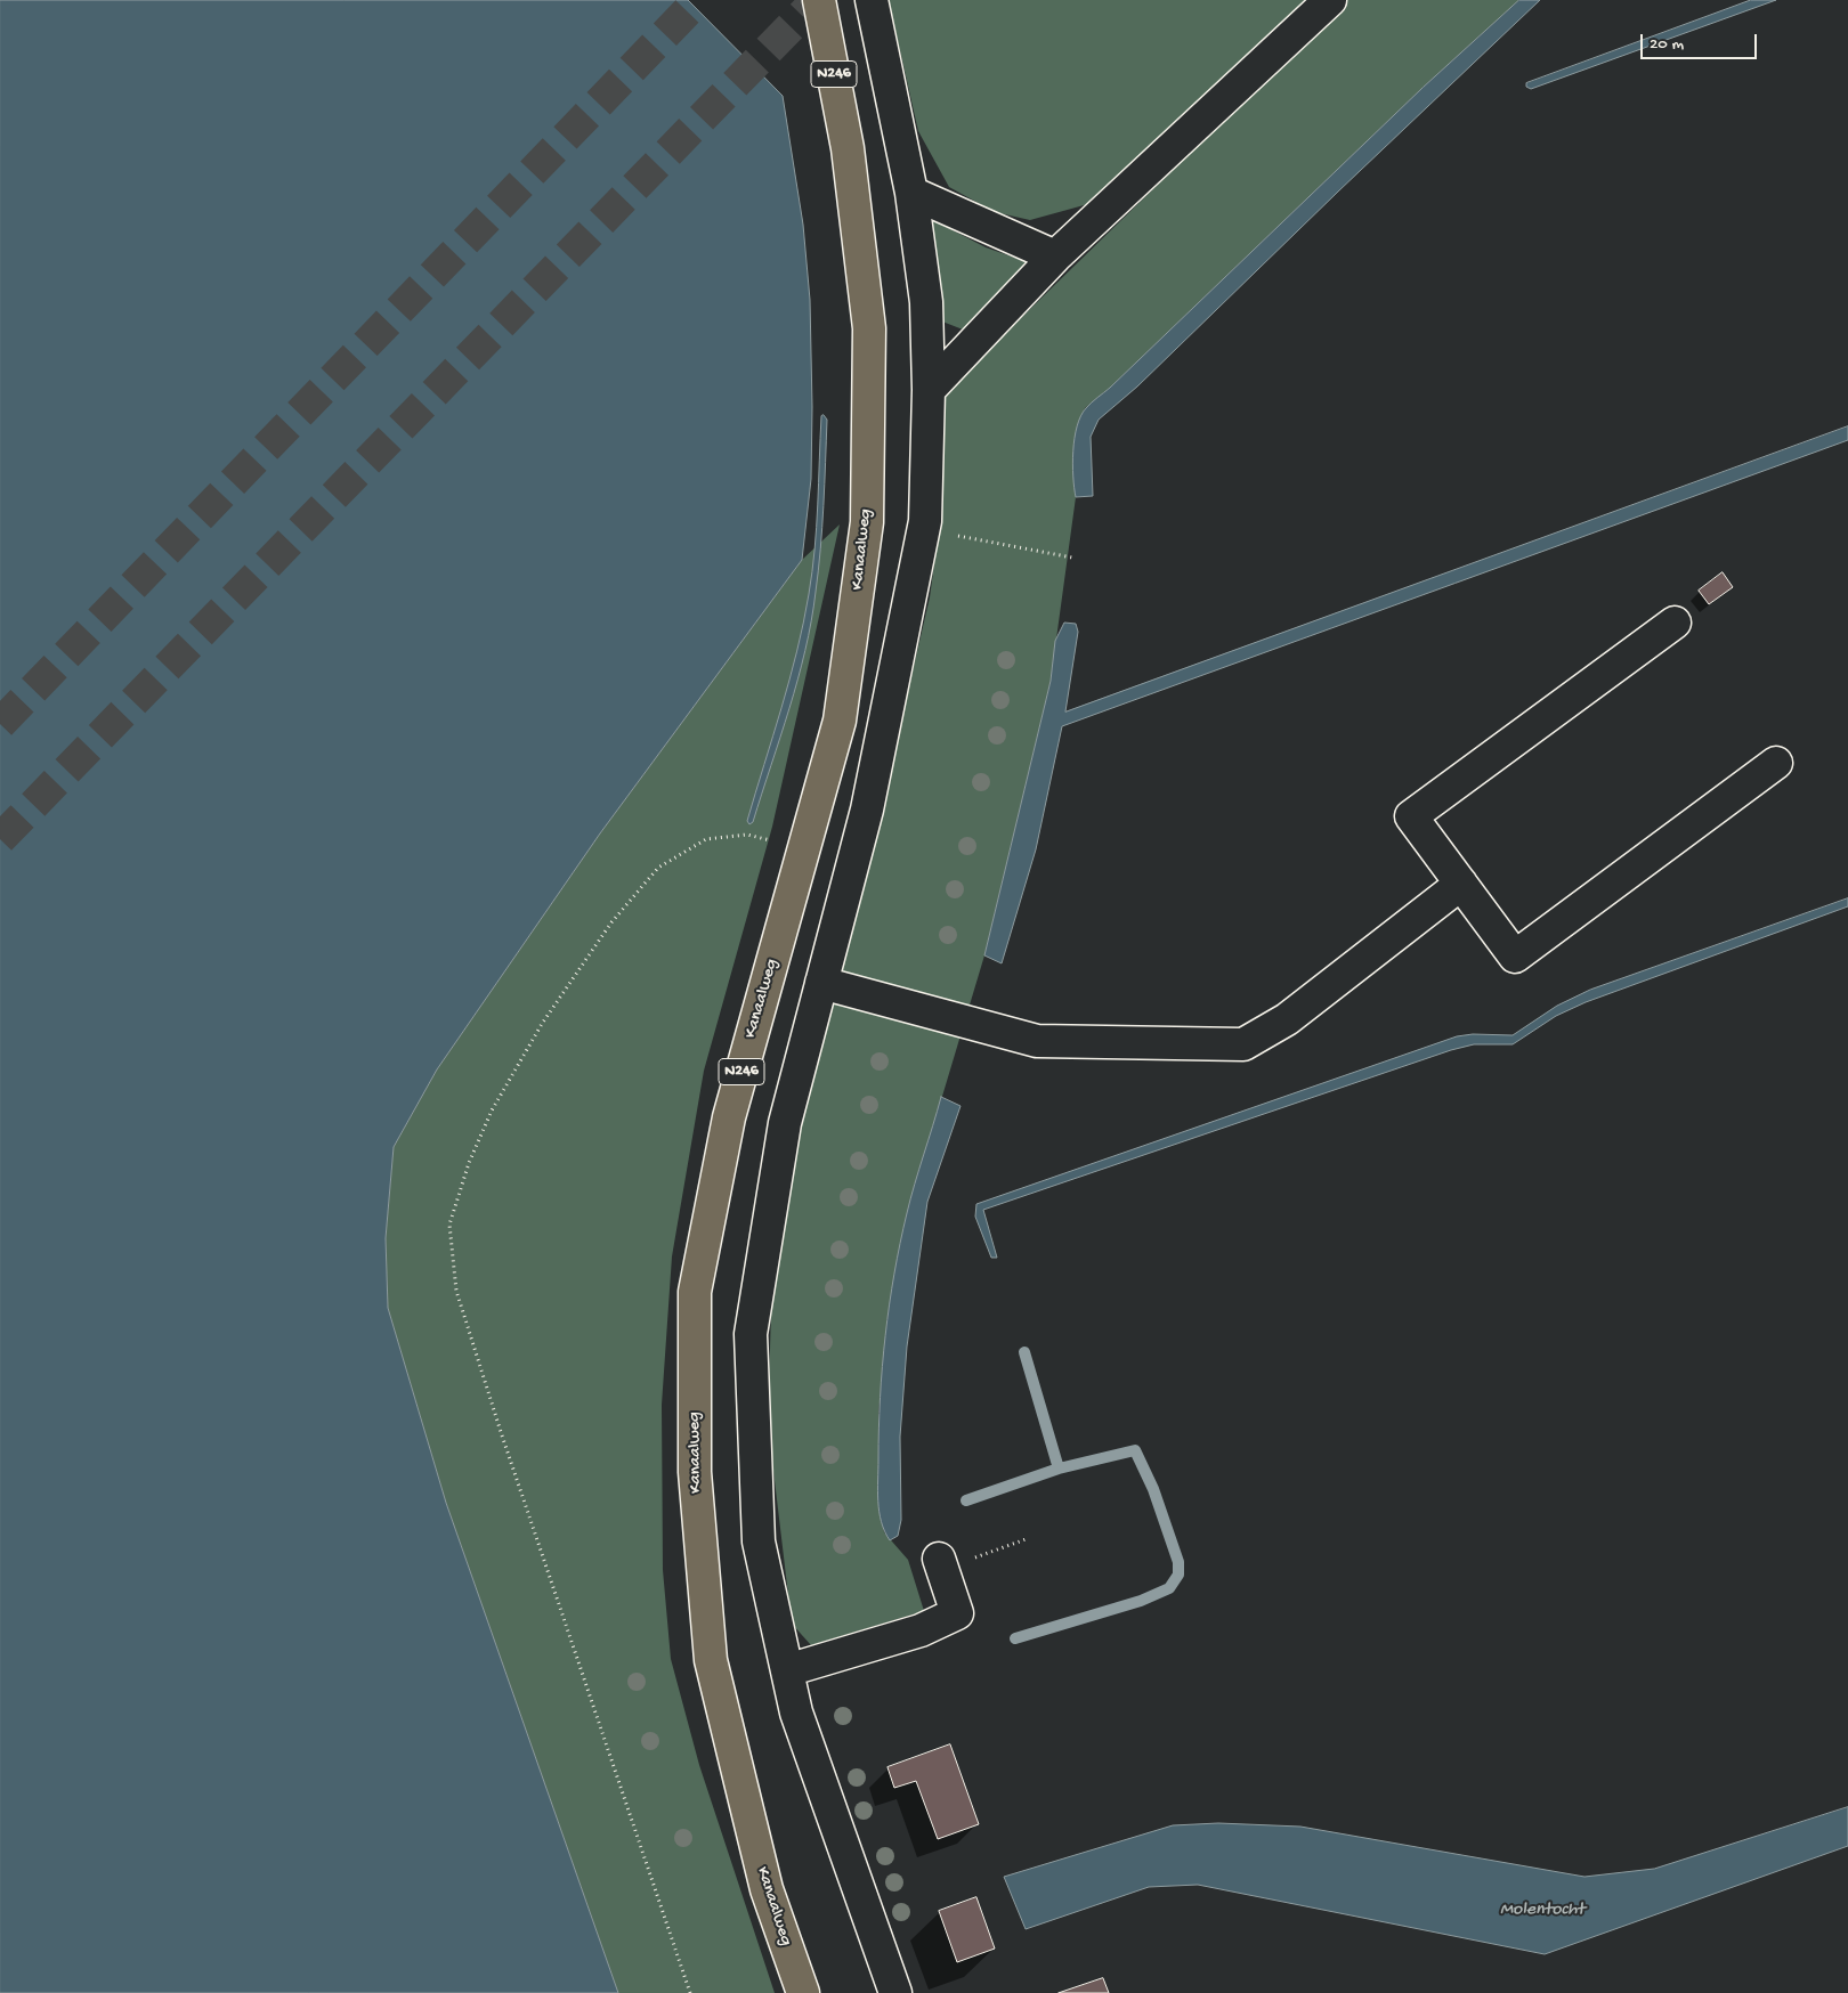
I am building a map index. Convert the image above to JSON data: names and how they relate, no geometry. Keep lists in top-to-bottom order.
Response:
{
  "streets": {
    "main road": ["N246", "Kanaalweg"]
  },
  "water": ["Molentocht"],
  "scale_bar": "20 m"
}
